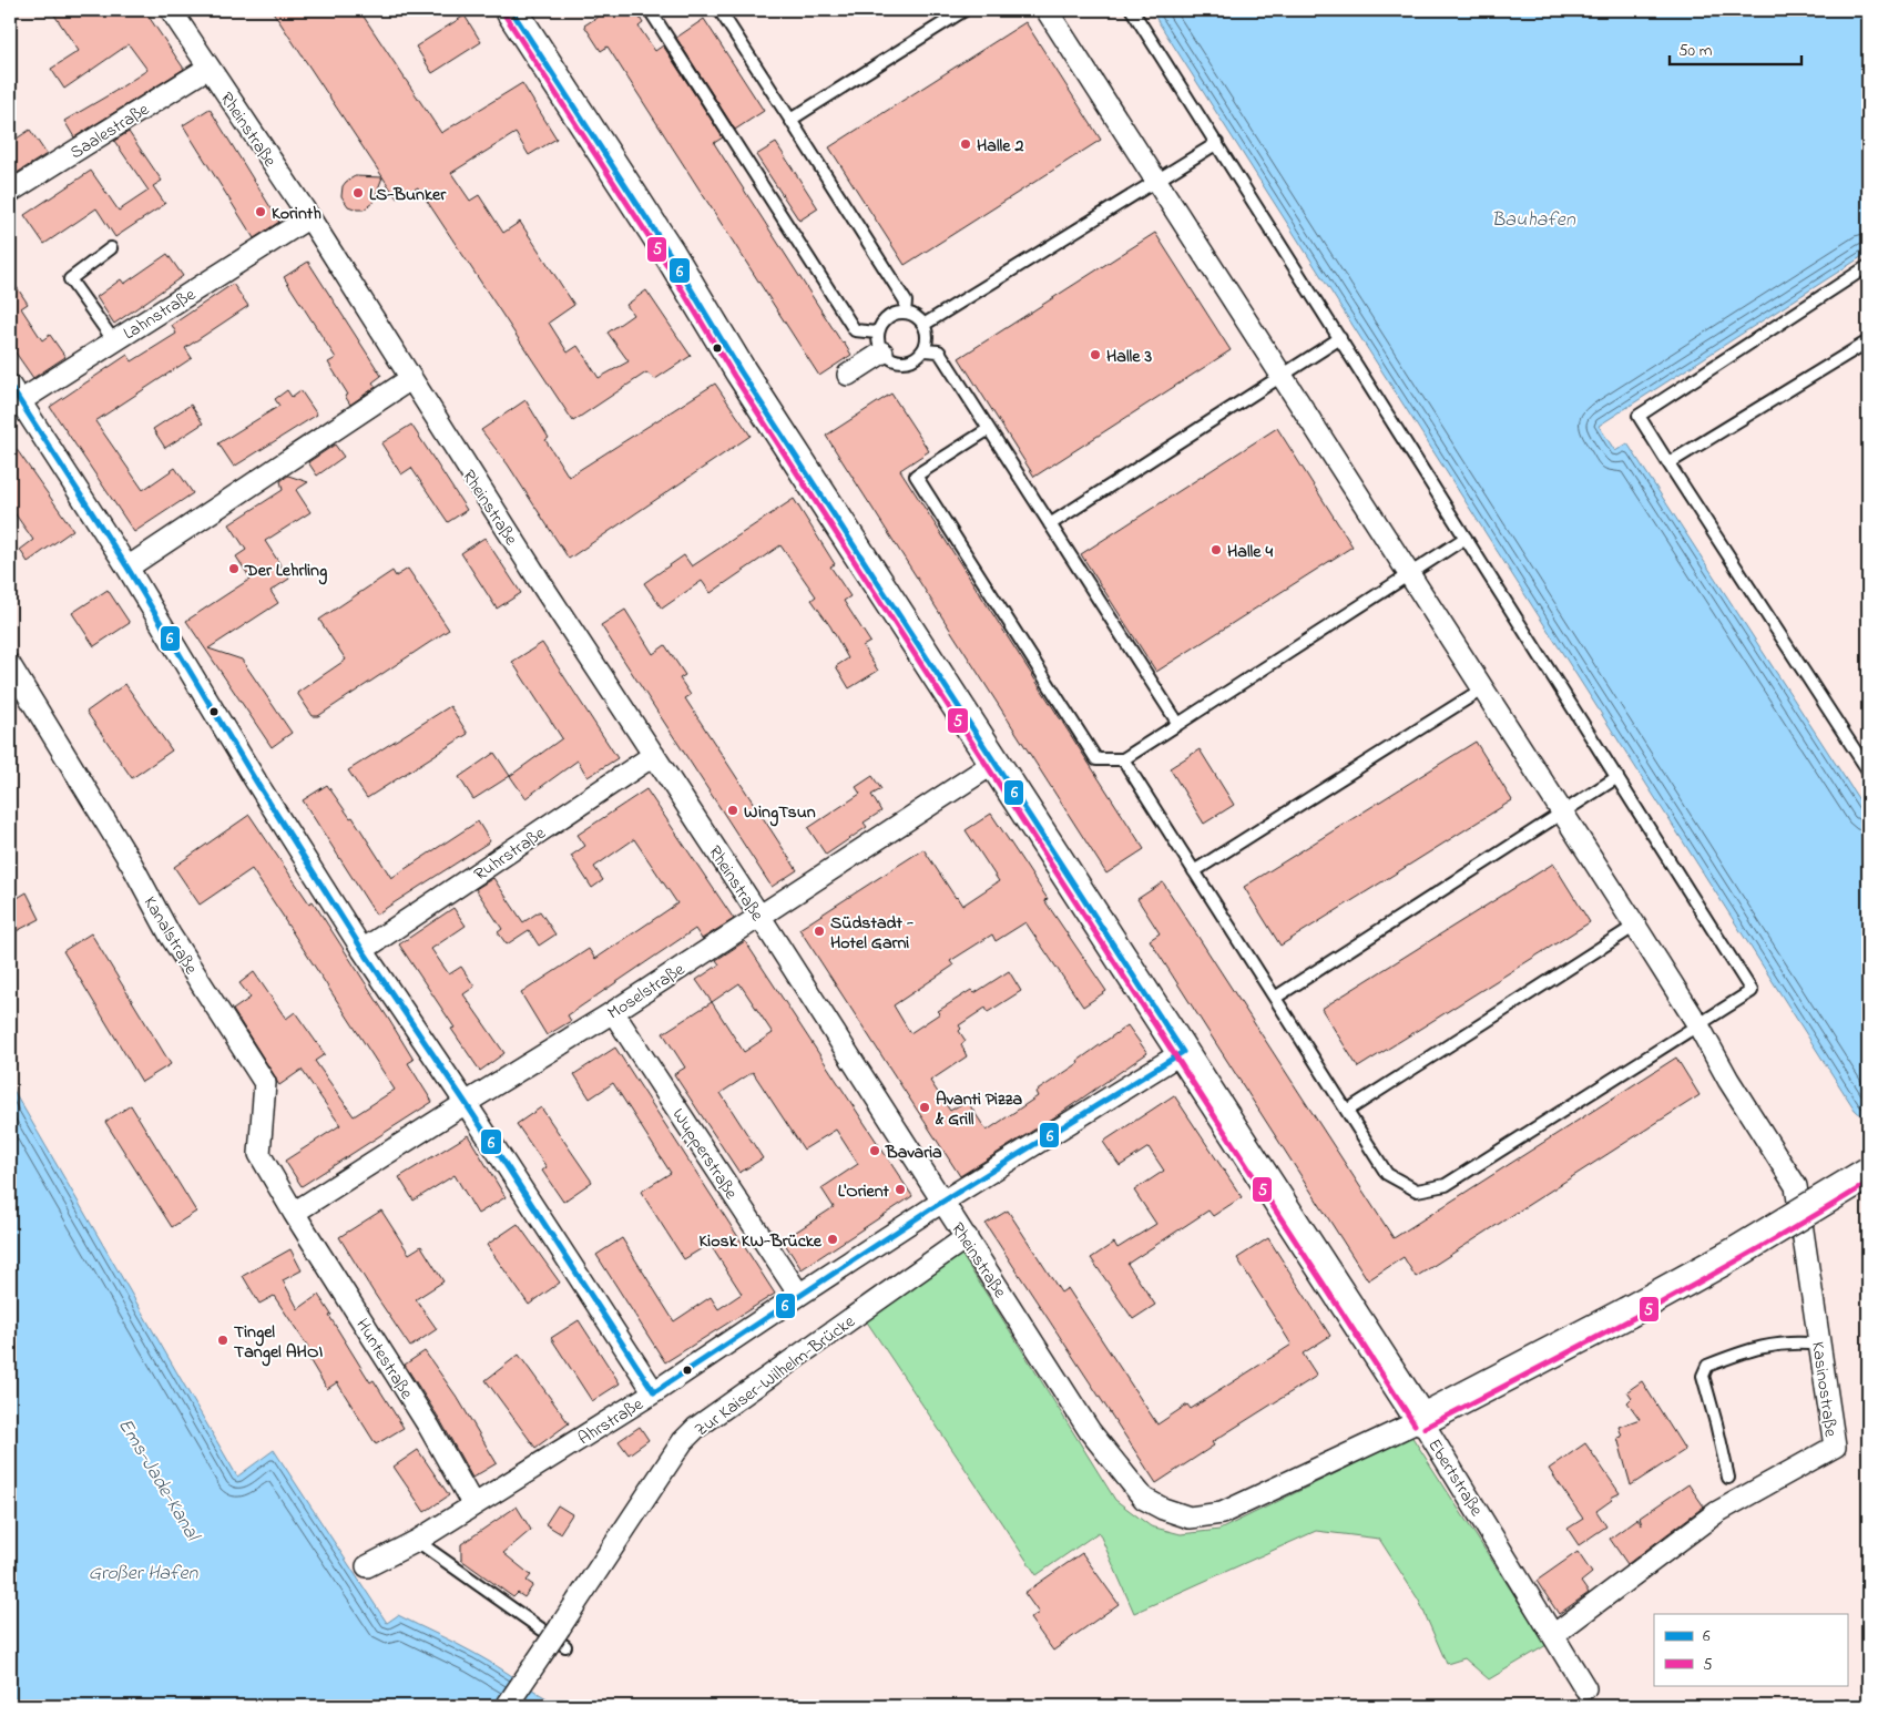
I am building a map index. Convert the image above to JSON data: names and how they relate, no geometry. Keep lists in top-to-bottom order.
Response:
{
  "streets": {
    "street": [
      "Rheinstraße",
      "Saalestraße",
      "Lahnstraße",
      "Ruhrstraße",
      "Kanalstraße",
      "Moselstraße",
      "Wupperstraße",
      "Huntestraße",
      "Zur Kaiser-Wilhelm-Brücke",
      "Kasinostraße",
      "Ahrstraße",
      "Ebertstraße"
    ]
  },
  "crossings": [
    ["Rheinstraße", "Saalestraße"],
    ["Rheinstraße", "Lahnstraße"],
    ["Rheinstraße", "Ruhrstraße"],
    ["Rheinstraße", "Moselstraße"],
    ["Rheinstraße", "Zur Kaiser-Wilhelm-Brücke"],
    ["Rheinstraße", "Ahrstraße"],
    ["Rheinstraße", "Ebertstraße"],
    ["Kanalstraße", "Moselstraße"],
    ["Kanalstraße", "Huntestraße"],
    ["Moselstraße", "Wupperstraße"],
    ["Moselstraße", "Huntestraße"],
    ["Moselstraße", "Ebertstraße"],
    ["Wupperstraße", "Ahrstraße"],
    ["Huntestraße", "Ahrstraße"],
    ["Kasinostraße", "Ebertstraße"],
    ["Ahrstraße", "Ebertstraße"]
  ],
  "water": ["Bauhafen", "Ems-Jade-Kanal", "Großer Hafen"],
  "places": [
    "Halle 2",
    "LS-Bunker",
    "Korinth",
    "Halle 3",
    "Halle 4",
    "Der Lehrling",
    "WingTsun",
    "Südstadt - Hotel Garni",
    "Avanti Pizza & Grill",
    "Bavaria",
    "L'Orient",
    "Kiosk KW-Brücke",
    "Tingel Tangel AHOI"
  ],
  "lines": ["transit line 6", "transit line 5"],
  "legend": ["6", "5"],
  "scale_bar": "50 m"
}
